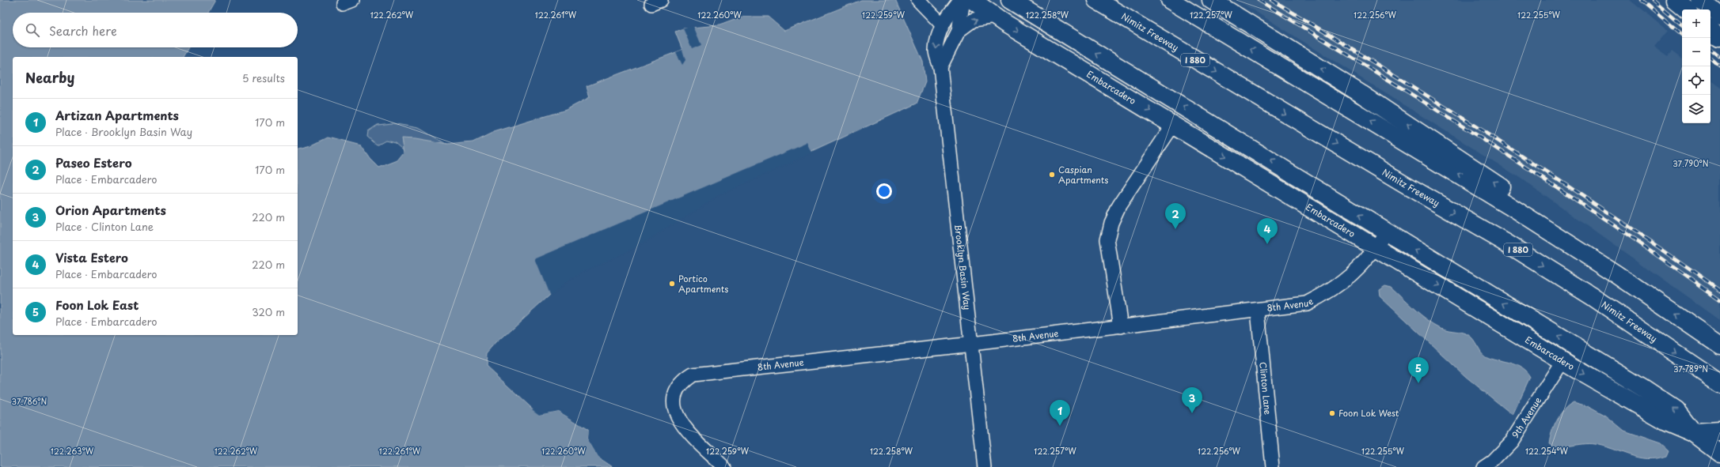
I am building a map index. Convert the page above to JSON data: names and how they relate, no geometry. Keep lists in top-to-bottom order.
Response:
{
  "streets": {
    "main road": ["Nimitz Freeway", "I 880", "Embarcadero"],
    "street": [
      "Brooklyn Basin Way",
      "8th Avenue",
      "Clinton Lane",
      "9th Avenue"
    ]
  },
  "crossings": [
    ["Embarcadero", "8th Avenue"],
    ["Embarcadero", "9th Avenue"],
    ["Brooklyn Basin Way", "8th Avenue"],
    ["8th Avenue", "Clinton Lane"]
  ],
  "places": ["Caspian Apartments", "Portico Apartments", "Foon Lok West"],
  "page": {
    "map_buttons": ["+", "−"],
    "search": "Search here",
    "heading": ["Nearby", "5 results"],
    "list": [
      {
        "mark": "1",
        "name": "Artizan Apartments",
        "note": "Place · Brooklyn Basin Way",
        "value": "170 m"
      },
      {
        "mark": "2",
        "name": "Paseo Estero",
        "note": "Place · Embarcadero",
        "value": "170 m"
      },
      {
        "mark": "3",
        "name": "Orion Apartments",
        "note": "Place · Clinton Lane",
        "value": "220 m"
      },
      {
        "mark": "4",
        "name": "Vista Estero",
        "note": "Place · Embarcadero",
        "value": "220 m"
      },
      {
        "mark": "5",
        "name": "Foon Lok East",
        "note": "Place · Embarcadero",
        "value": "320 m"
      }
    ],
    "pins": [
      "2",
      "4",
      "5",
      "3",
      "1"
    ]
  },
  "coordinates": [
    "122.262°W",
    "122.261°W",
    "122.260°W",
    "122.259°W",
    "122.258°W",
    "122.257°W",
    "122.256°W",
    "122.255°W",
    "37.790°N",
    "37.789°N",
    "37.786°N",
    "122.263°W",
    "122.254°W"
  ]
}
